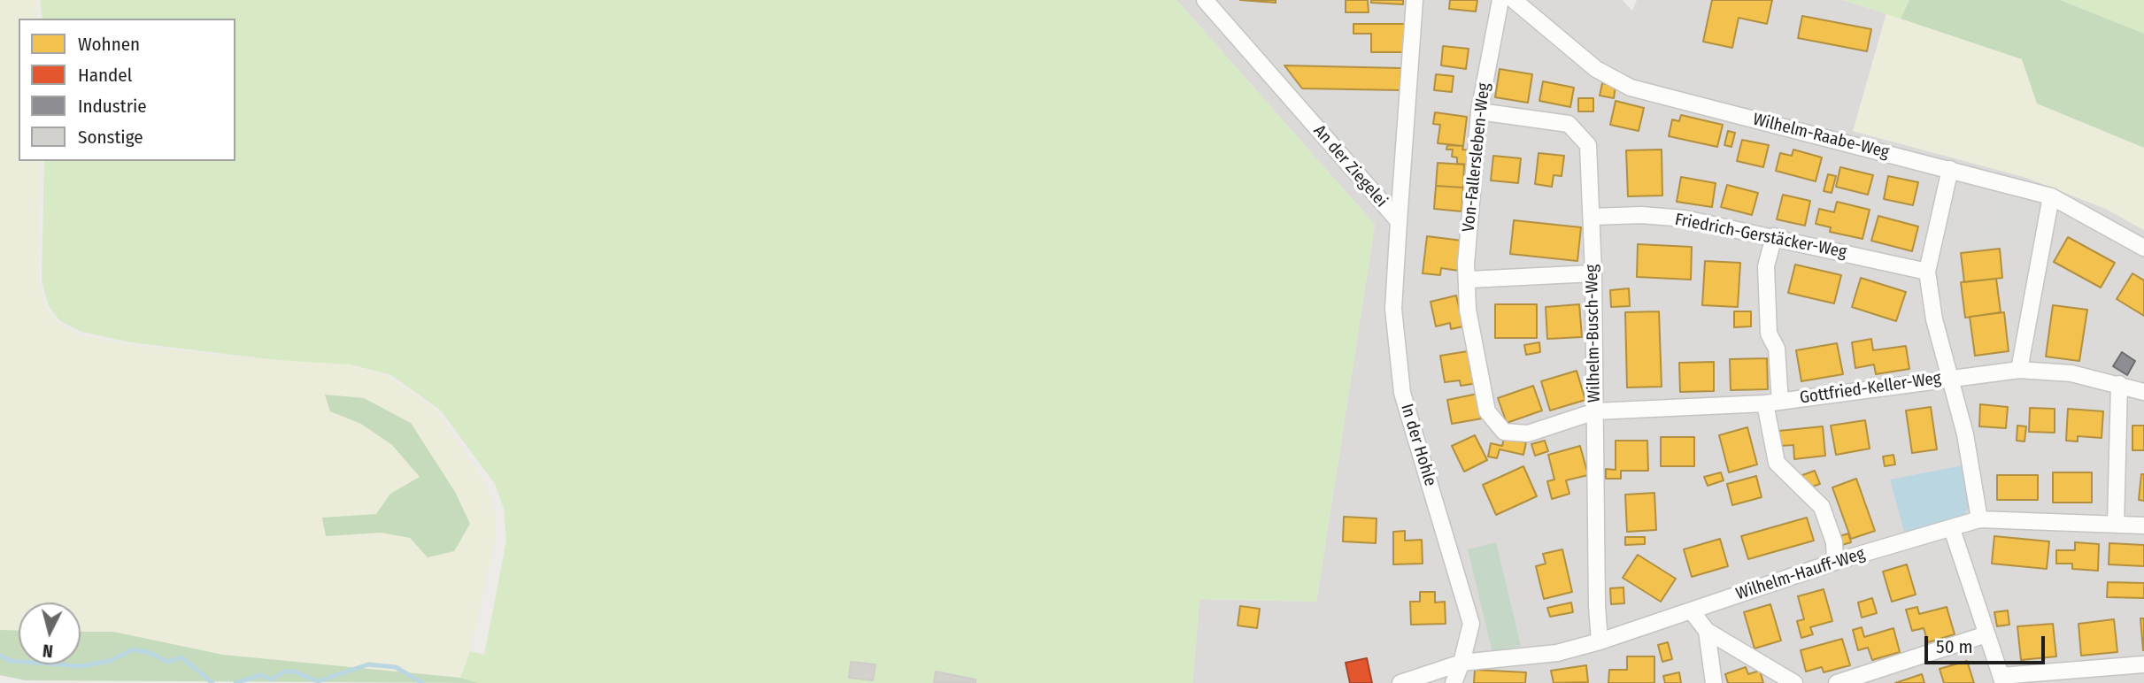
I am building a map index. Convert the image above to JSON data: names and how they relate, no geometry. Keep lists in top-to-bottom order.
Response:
{
  "streets": {
    "street": [
      "Wilhelm-Raabe-Weg",
      "Von-Fallersleben-Weg",
      "An der Ziegelei",
      "Friedrich-Gerstäcker-Weg",
      "Wilhelm-Busch-Weg",
      "Gottfried-Keller-Weg",
      "In der Hohle",
      "Wilhelm-Hauff-Weg"
    ]
  },
  "crossings": [
    ["Von-Fallersleben-Weg", "Wilhelm-Busch-Weg"],
    ["Von-Fallersleben-Weg", "Gottfried-Keller-Weg"],
    ["An der Ziegelei", "In der Hohle"],
    ["Friedrich-Gerstäcker-Weg", "Wilhelm-Busch-Weg"],
    ["Wilhelm-Busch-Weg", "Gottfried-Keller-Weg"],
    ["Wilhelm-Busch-Weg", "Wilhelm-Hauff-Weg"],
    ["In der Hohle", "Wilhelm-Hauff-Weg"]
  ],
  "legend": [
    "Wohnen",
    "Handel",
    "Industrie",
    "Sonstige"
  ],
  "scale_bar": "50 m",
  "north": "bottom"
}
